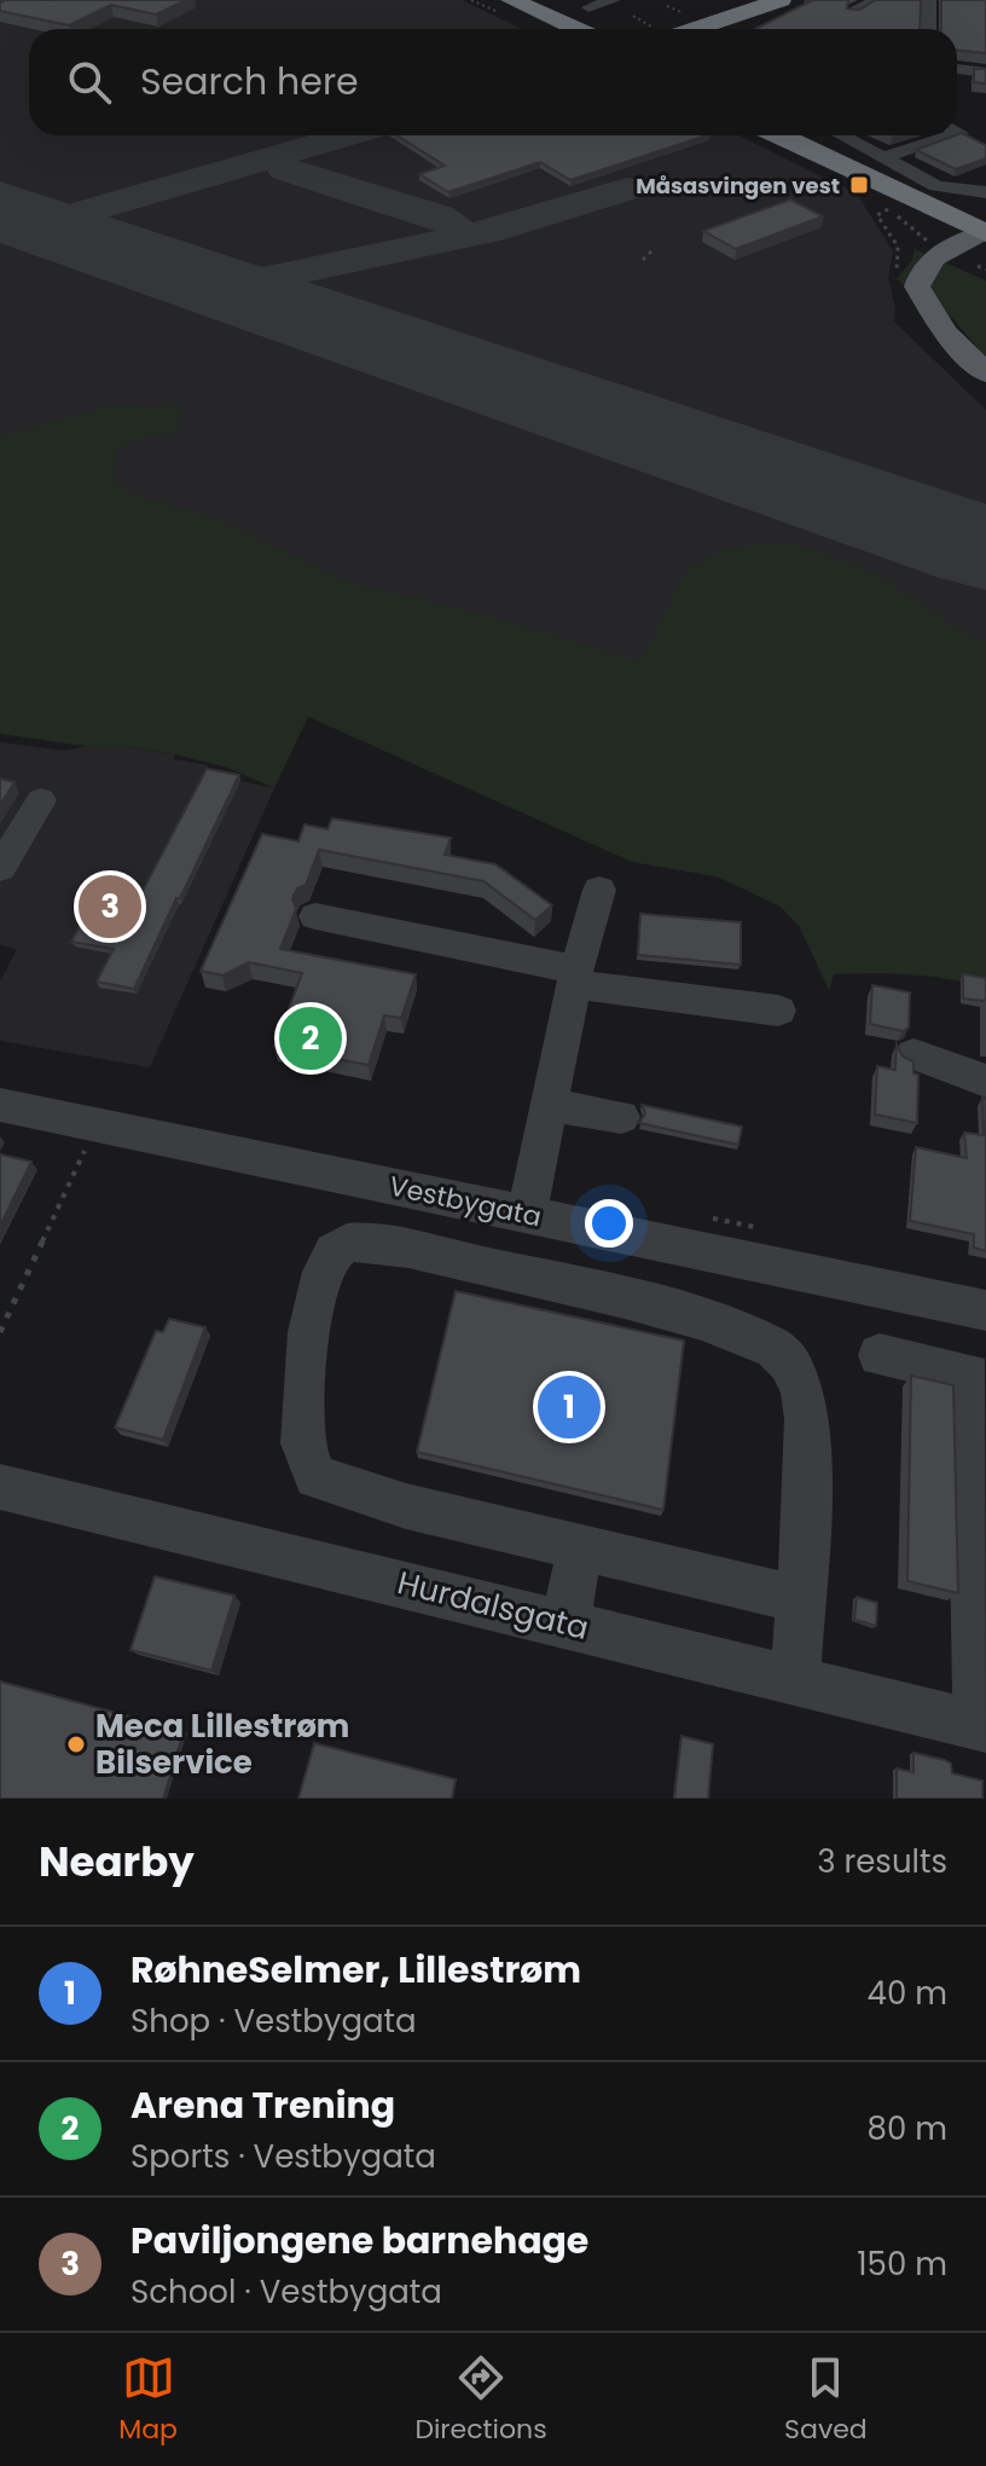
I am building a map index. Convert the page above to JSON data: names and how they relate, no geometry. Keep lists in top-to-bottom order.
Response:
{
  "streets": {
    "street": ["Vestbygata", "Hurdalsgata"]
  },
  "places": {
    "transit": ["Måsasvingen vest"],
    "other": ["Meca Lillestrøm Bilservice"]
  },
  "page": {
    "search": "Search here",
    "pins": ["3", "2", "1"],
    "heading": ["Nearby", "3 results"],
    "list": [
      {
        "mark": "1",
        "name": "RøhneSelmer, Lillestrøm",
        "note": "Shop · Vestbygata",
        "value": "40 m"
      },
      {
        "mark": "2",
        "name": "Arena Trening",
        "note": "Sports · Vestbygata",
        "value": "80 m"
      },
      {
        "mark": "3",
        "name": "Paviljongene barnehage",
        "note": "School · Vestbygata",
        "value": "150 m"
      }
    ],
    "nav": ["Map", "Directions", "Saved"]
  }
}
